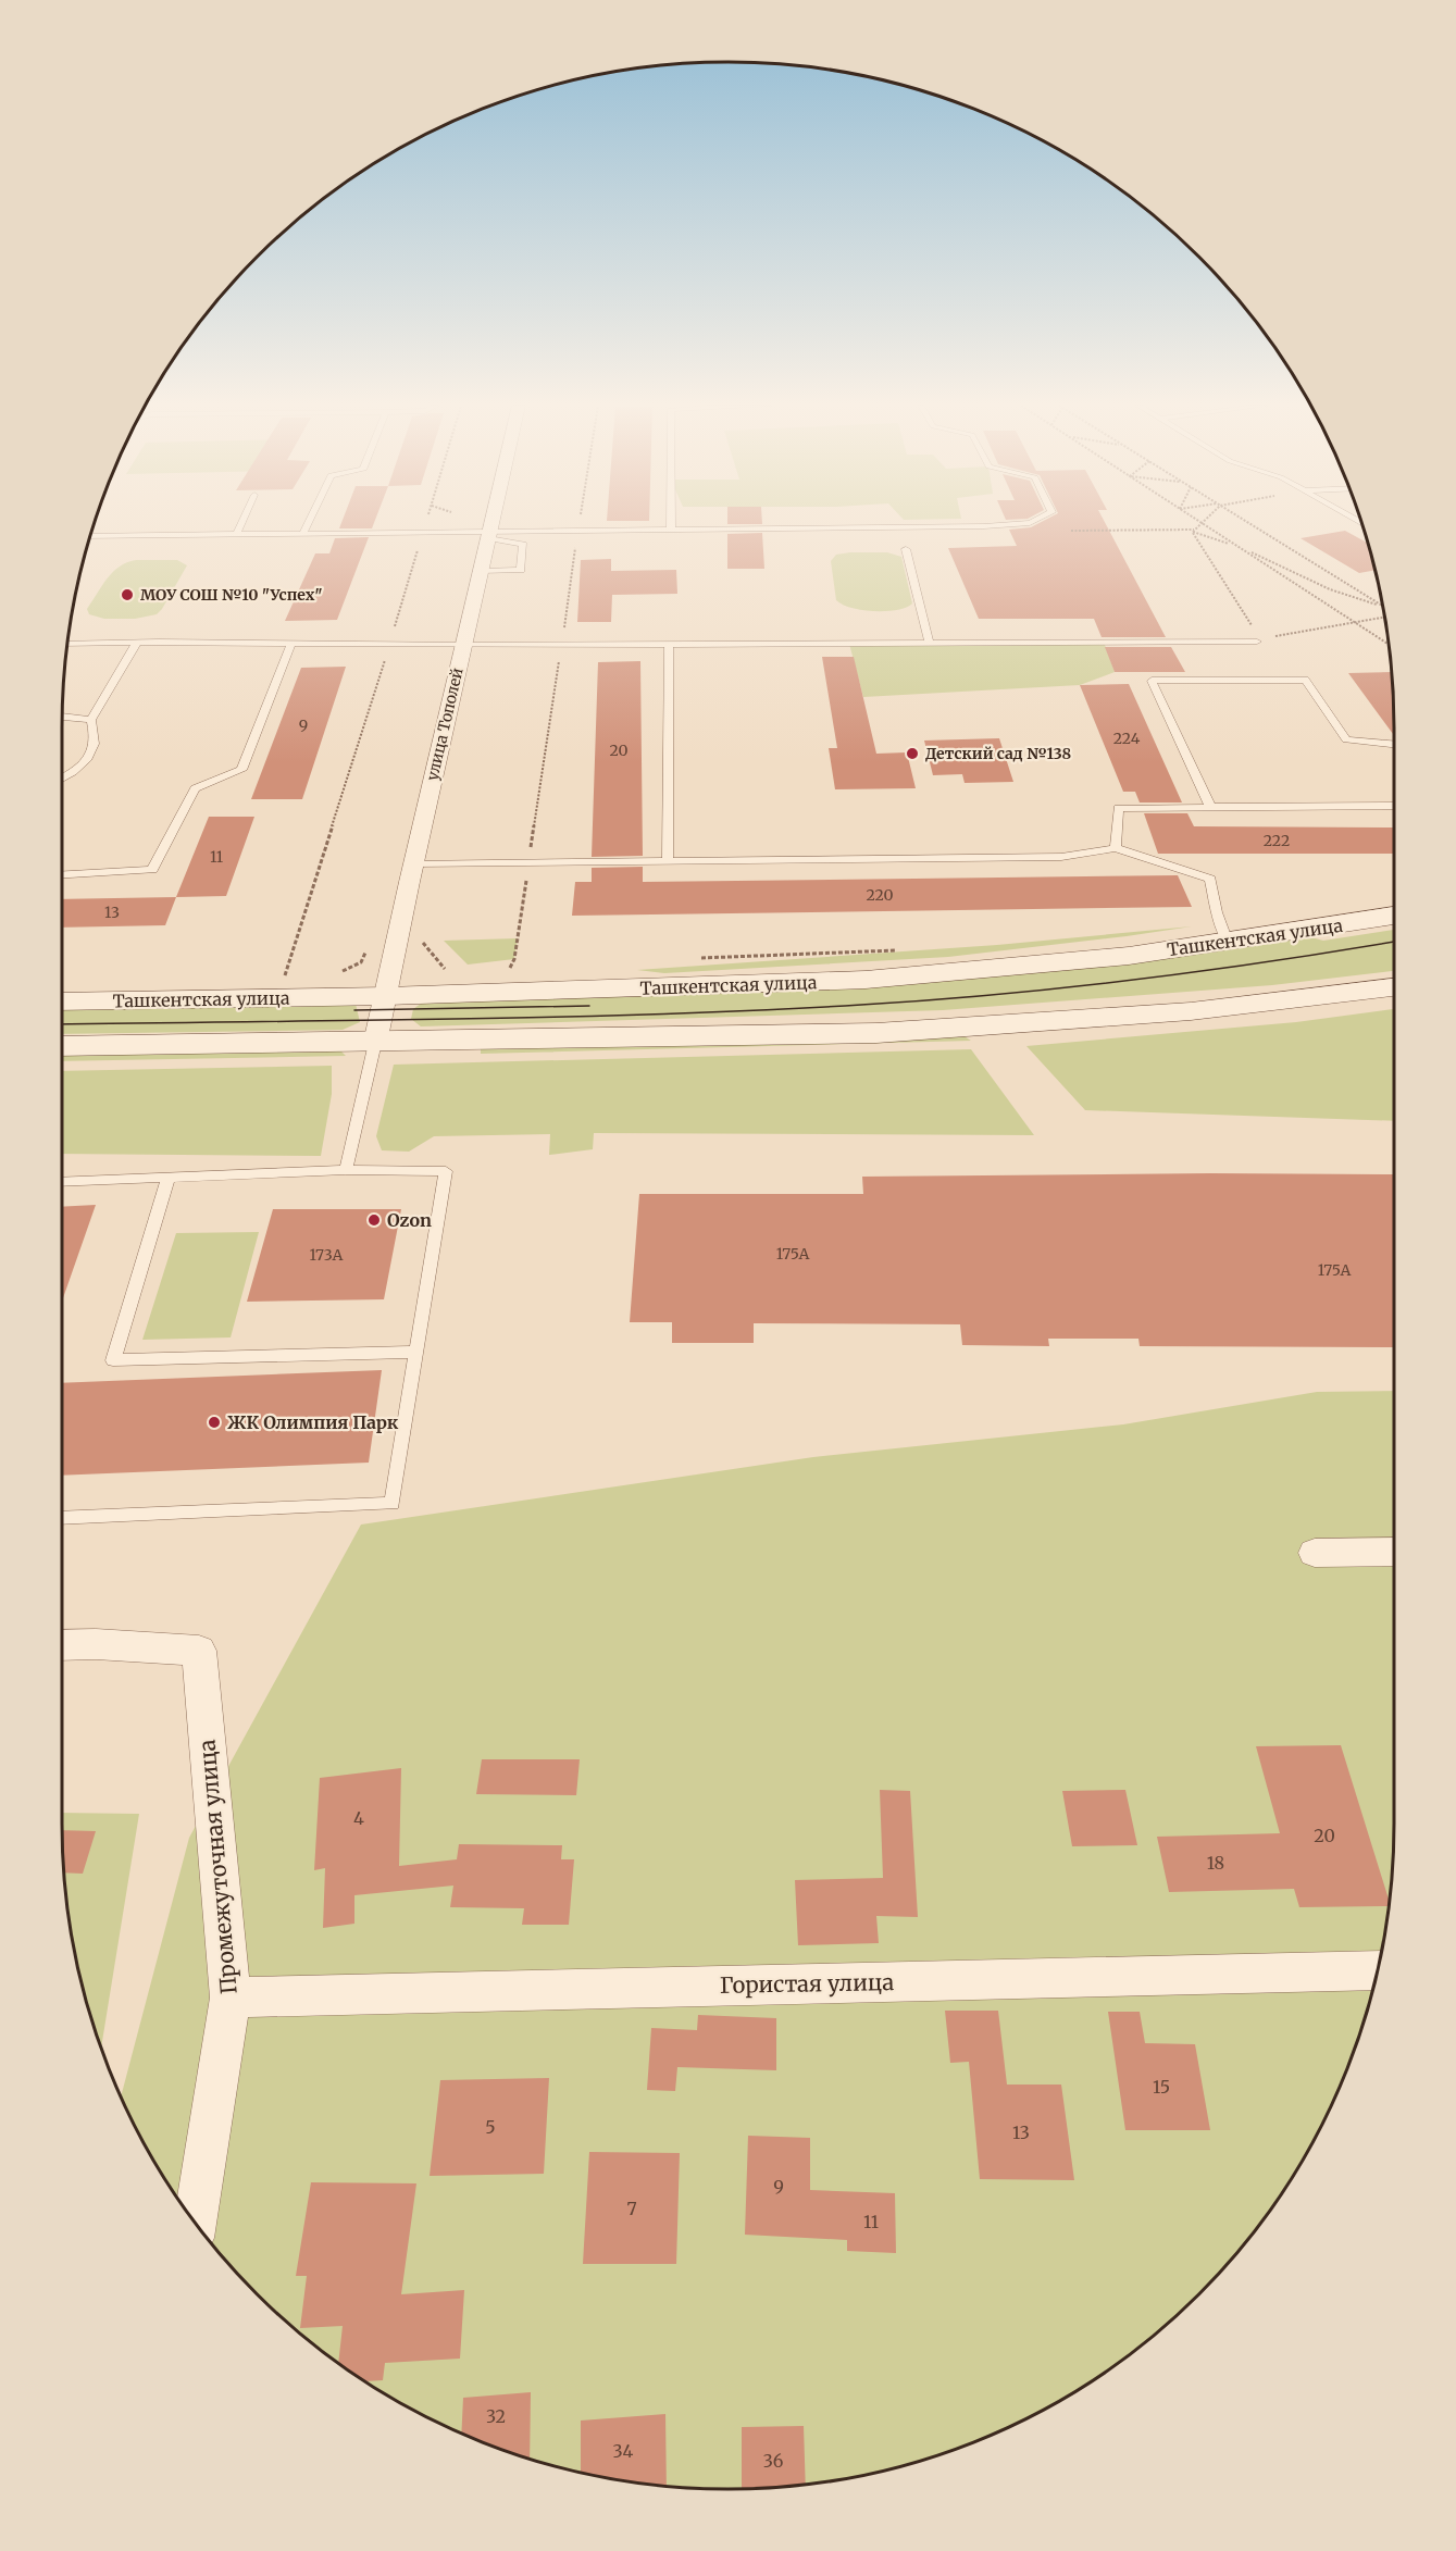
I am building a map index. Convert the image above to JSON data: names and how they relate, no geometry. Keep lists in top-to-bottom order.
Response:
{
  "streets": {
    "main road": ["Ташкентская улица"],
    "street": ["улица Тополей", "Промежуточная улица", "Гористая улица"]
  },
  "crossings": [
    ["улица Тополей", "Ташкентская улица"],
    ["Промежуточная улица", "Гористая улица"]
  ],
  "places": [
    "МОУ СОШ №10 \"Успех\"",
    "Детский сад №138",
    "Ozon",
    "ЖК Олимпия Парк"
  ],
  "house_numbers": [
    "9",
    "224",
    "20",
    "222",
    "11",
    "220",
    "13",
    "175А",
    "173А",
    "175А",
    "4",
    "20",
    "18",
    "15",
    "5",
    "13",
    "9",
    "7",
    "11",
    "32",
    "34",
    "36"
  ]
}
